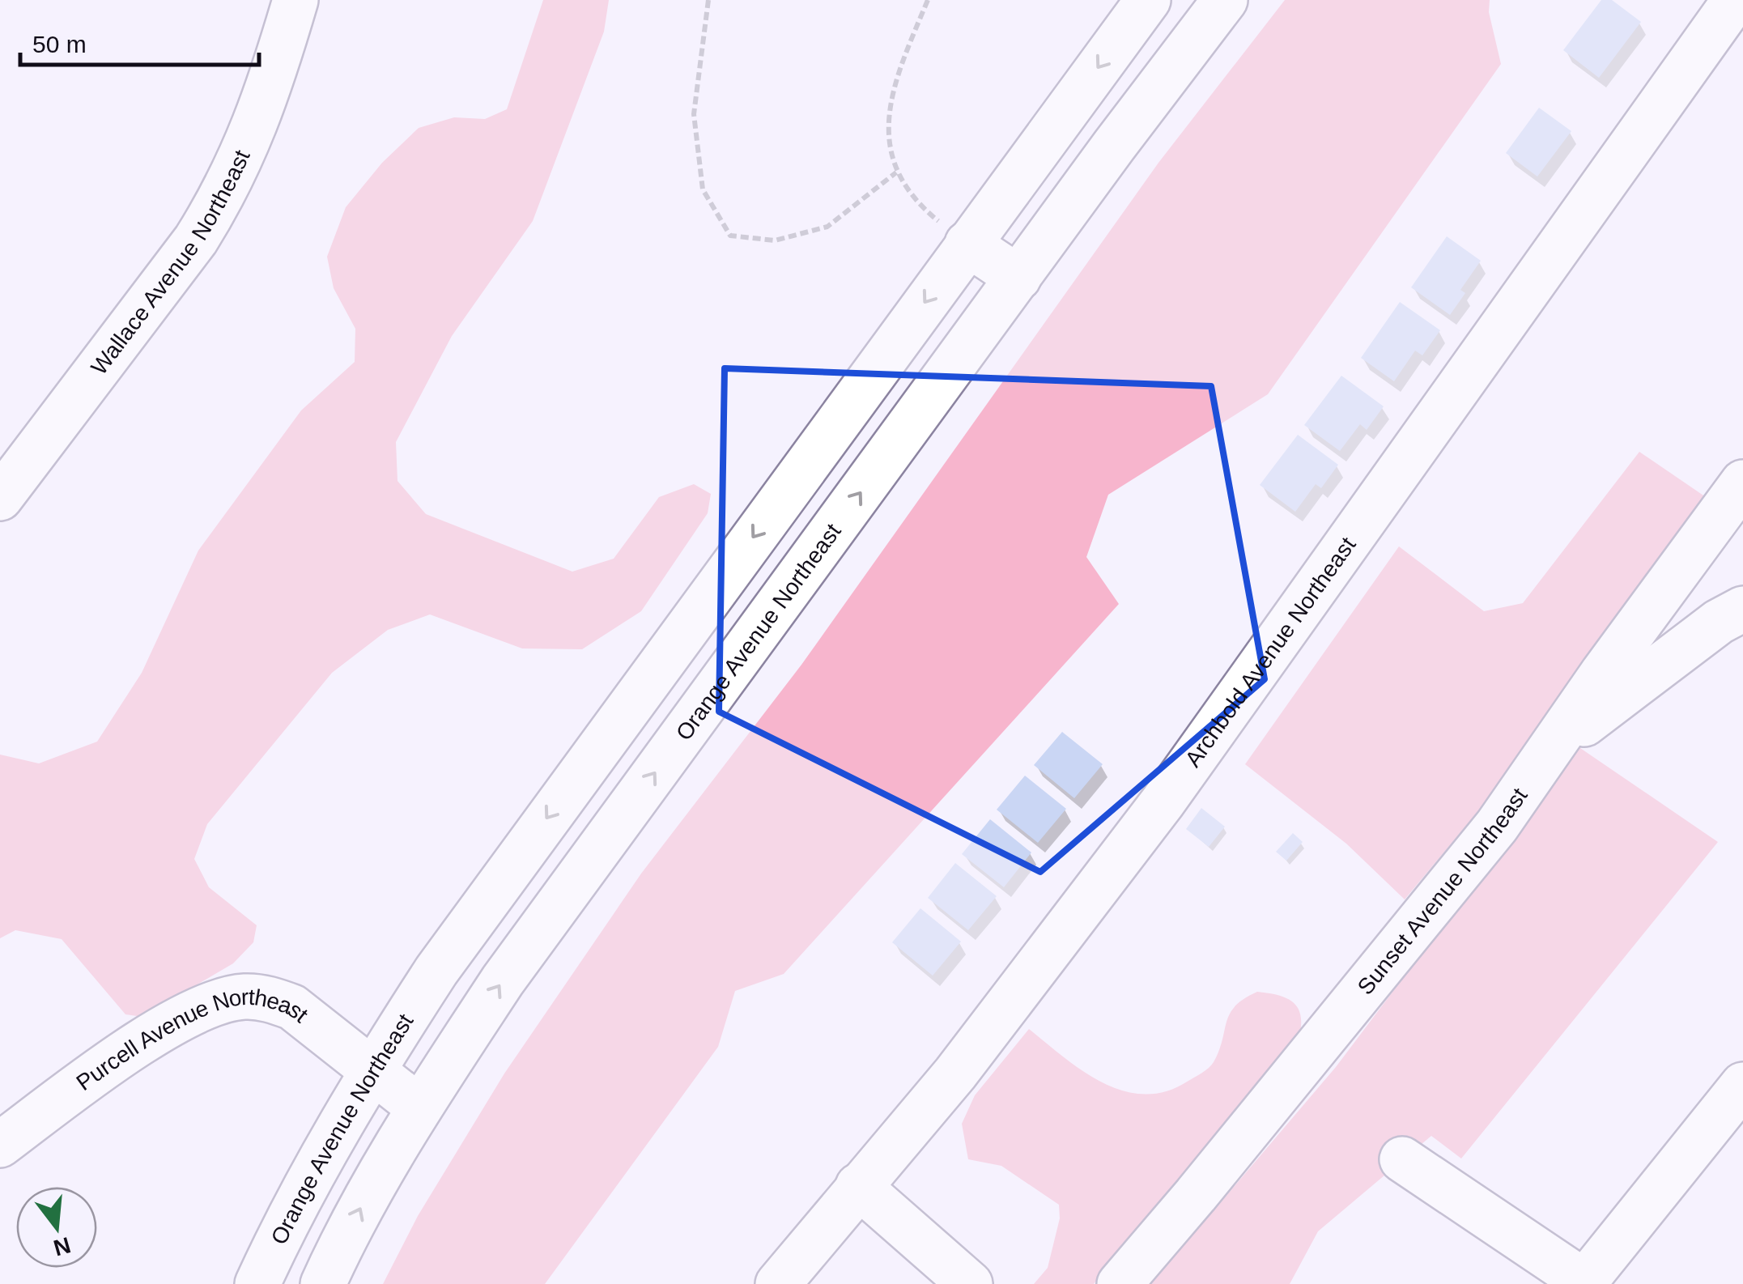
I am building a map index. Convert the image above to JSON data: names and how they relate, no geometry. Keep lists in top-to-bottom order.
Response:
{
  "streets": {
    "main road": [
      "Wallace Avenue Northeast",
      "Orange Avenue Northeast",
      "Archbold Avenue Northeast",
      "Sunset Avenue Northeast",
      "Purcell Avenue Northeast"
    ]
  },
  "crossings": [
    ["Orange Avenue Northeast", "Purcell Avenue Northeast"]
  ],
  "scale_bar": "50 m",
  "north": "bottom"
}
